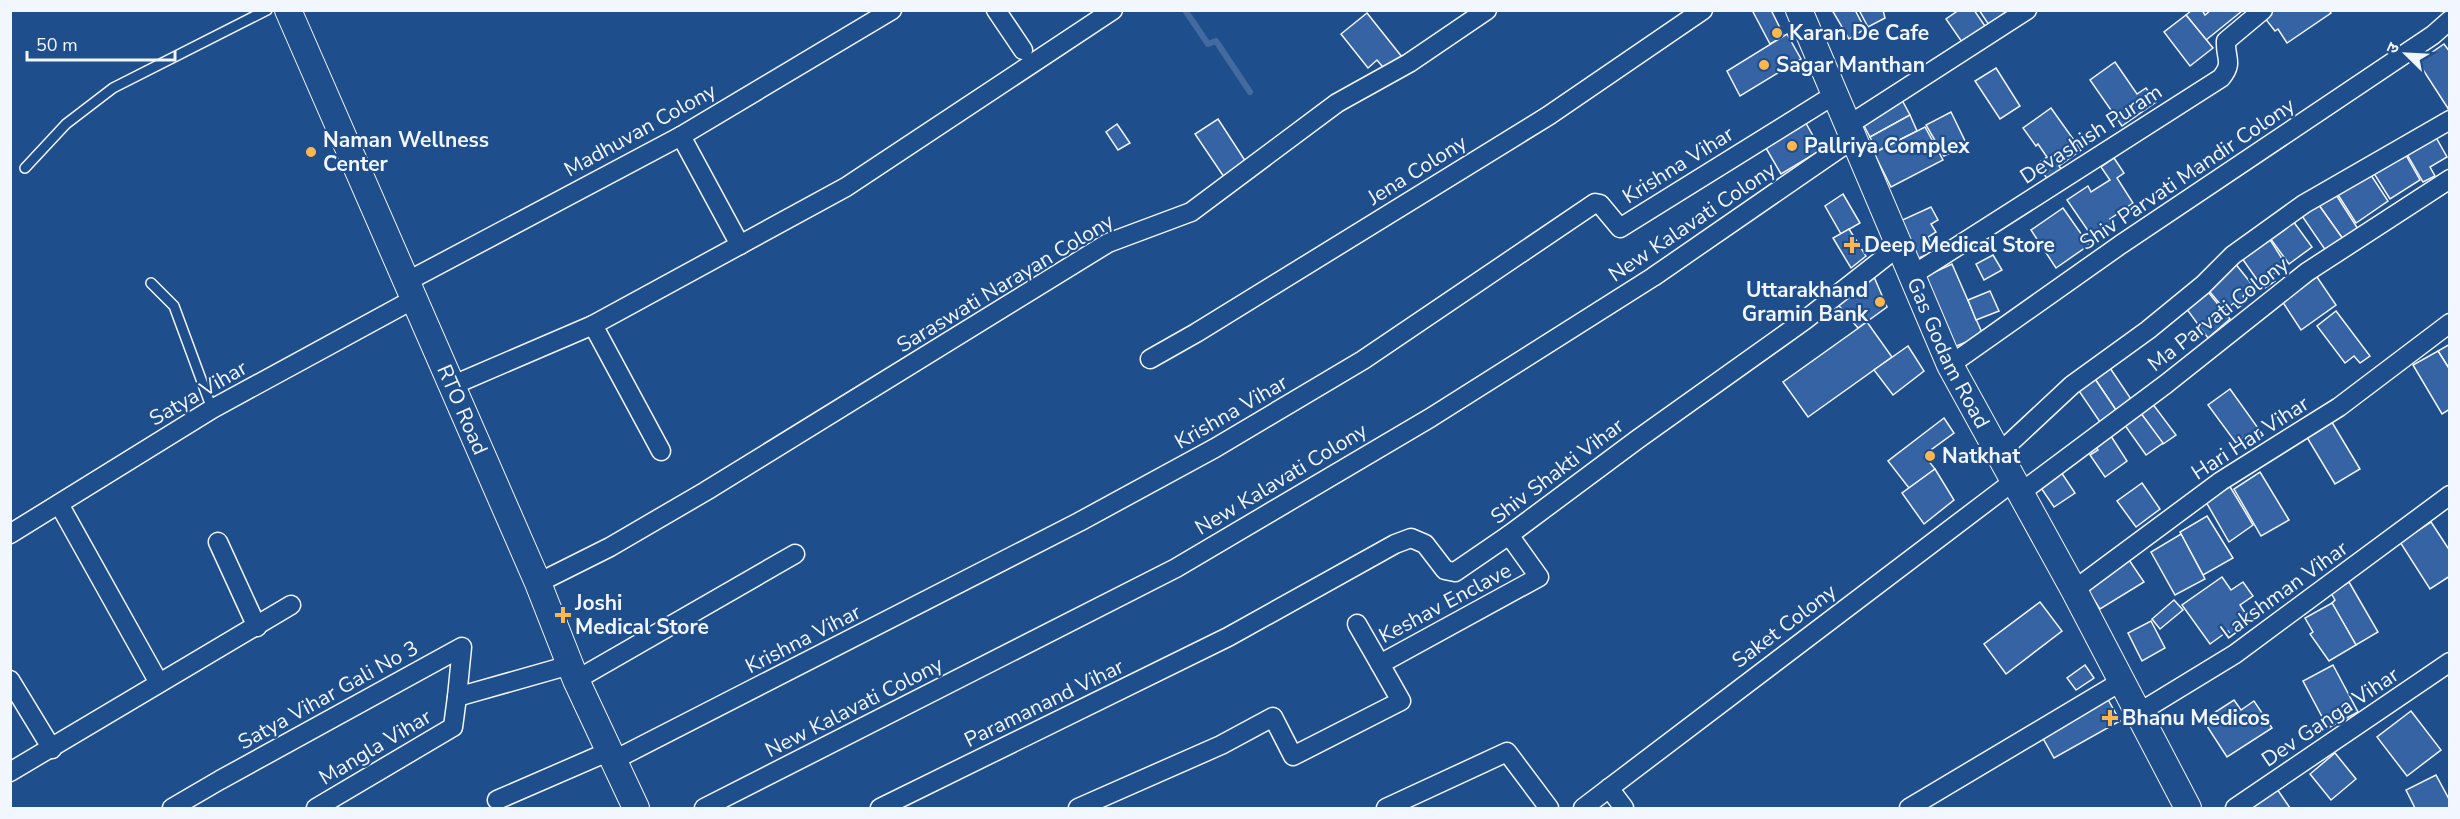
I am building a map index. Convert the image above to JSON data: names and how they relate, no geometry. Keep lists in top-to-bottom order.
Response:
{
  "streets": {
    "main road": ["Gas Godam Road", "RTO Road"],
    "street": [
      "Madhuvan Colony",
      "Devashish Puram",
      "Krishna Vihar",
      "Jena Colony",
      "Shiv Parvati Mandir Colony",
      "New Kalavati Colony",
      "Saraswati Narayan Colony",
      "Ma Parvati Colony",
      "Satya Vihar",
      "Hari Har Vihar",
      "Shiv Shakti Vihar",
      "Lakshman Vihar",
      "Keshav Enclave",
      "Saket Colony",
      "Satya Vihar Gali No 3",
      "Paramanand Vihar",
      "Dev Ganga Vihar",
      "Mangla Vihar"
    ]
  },
  "crossings": [
    ["Madhuvan Colony", "Satya Vihar"],
    ["Madhuvan Colony", "RTO Road"],
    ["Devashish Puram", "Gas Godam Road"],
    ["Krishna Vihar", "Gas Godam Road"],
    ["Krishna Vihar", "RTO Road"],
    ["Shiv Parvati Mandir Colony", "Gas Godam Road"],
    ["New Kalavati Colony", "Gas Godam Road"],
    ["Saraswati Narayan Colony", "RTO Road"],
    ["Ma Parvati Colony", "Gas Godam Road"],
    ["Ma Parvati Colony", "Saket Colony"],
    ["Gas Godam Road", "Hari Har Vihar"],
    ["Gas Godam Road", "Shiv Shakti Vihar"],
    ["Gas Godam Road", "Lakshman Vihar"],
    ["Gas Godam Road", "Saket Colony"],
    ["Satya Vihar", "RTO Road"],
    ["Shiv Shakti Vihar", "Keshav Enclave"],
    ["Shiv Shakti Vihar", "Paramanand Vihar"],
    ["Satya Vihar Gali No 3", "Mangla Vihar"]
  ],
  "places": {
    "other": [
      "Karan De Cafe",
      "Sagar Manthan",
      "Pallriya Complex",
      "Naman Wellness Center",
      "Uttarakhand Gramin Bank",
      "Natkhat"
    ],
    "health": ["Deep Medical Store", "Joshi Medical Store", "Bhanu Medicos"]
  },
  "scale_bar": "50 m",
  "north": "top left"
}
